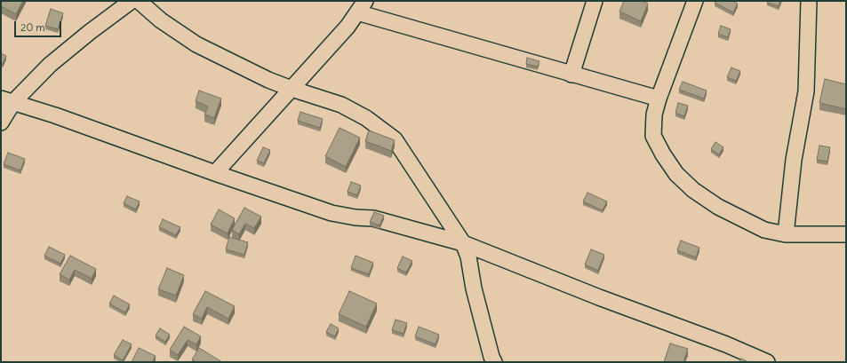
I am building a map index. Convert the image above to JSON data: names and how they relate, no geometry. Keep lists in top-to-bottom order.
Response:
{
  "scale_bar": "20 m"
}
